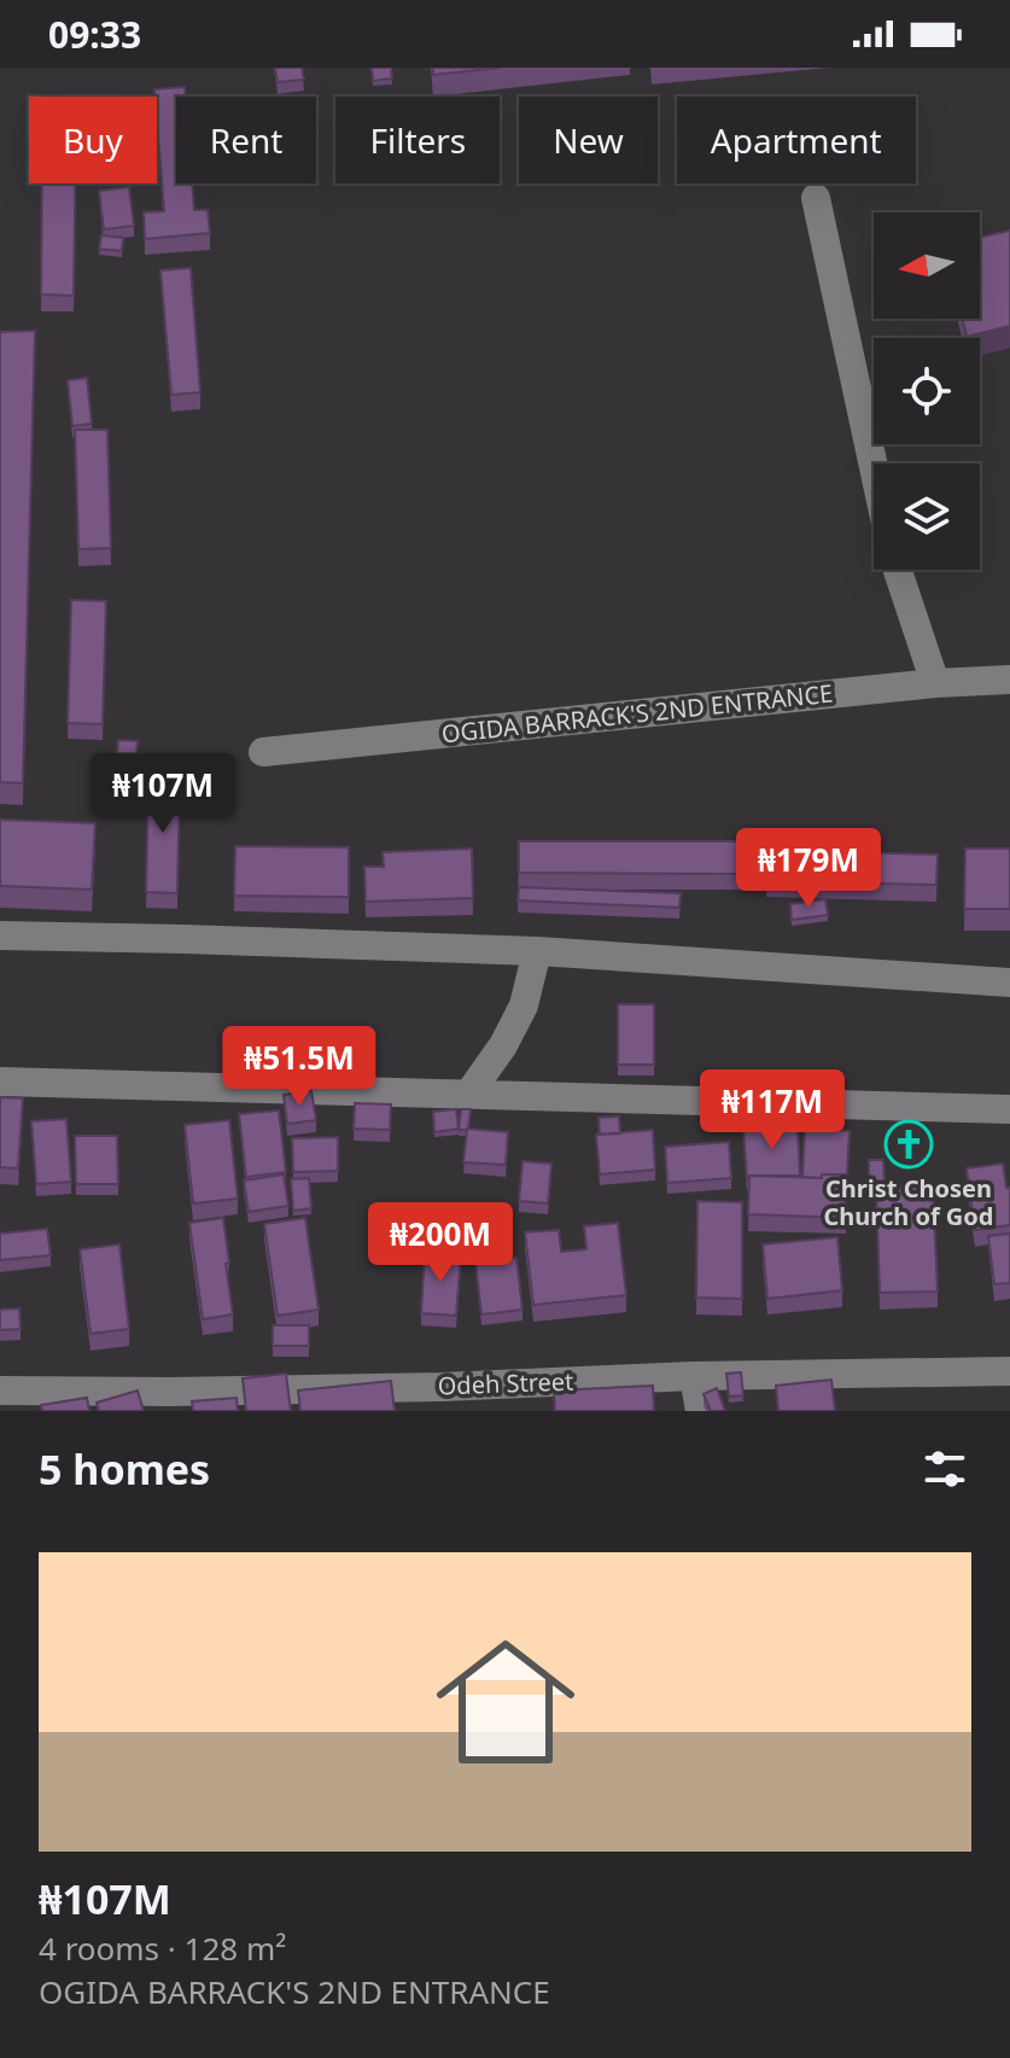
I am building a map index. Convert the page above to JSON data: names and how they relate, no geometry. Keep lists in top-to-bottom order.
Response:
{
  "streets": {
    "street": ["OGIDA BARRACK'S 2ND ENTRANCE", "Odeh Street"]
  },
  "places": {
    "church": ["Christ Chosen Church of God"]
  },
  "north": "left",
  "page": {
    "status": "09:33",
    "chip": [
      "Buy",
      "Rent",
      "Filters",
      "New",
      "Apartment"
    ],
    "price": [
      "₦107M",
      "₦179M",
      "₦51.5M",
      "₦117M",
      "₦200M"
    ],
    "heading": "5 homes",
    "list": [
      {
        "name": "₦107M",
        "note": "4 rooms · 128 m² · OGIDA BARRACK'S 2ND ENTRANCE"
      }
    ]
  }
}
